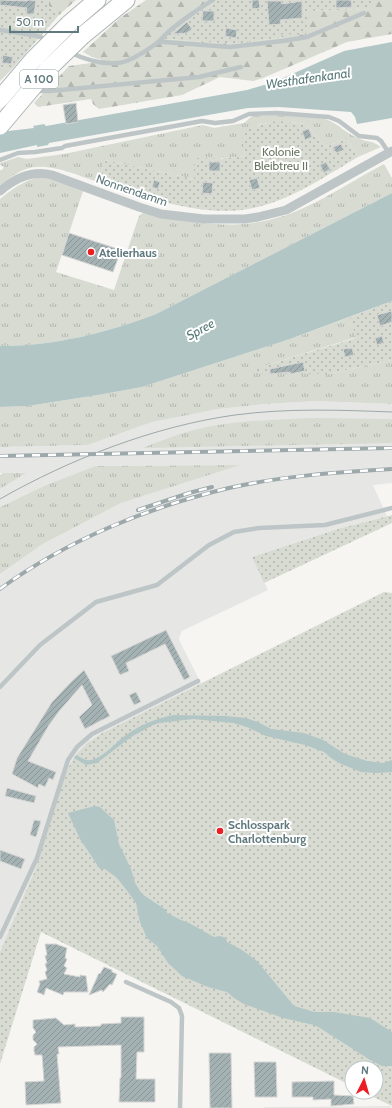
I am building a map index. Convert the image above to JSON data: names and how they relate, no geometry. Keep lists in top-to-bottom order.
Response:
{
  "streets": {
    "highway": ["A 100"],
    "street": ["Nonnendamm"]
  },
  "water": ["Westhafenkanal", "Spree"],
  "parks": ["Kolonie Bleibtreu II"],
  "places": ["Atelierhaus", "Schlosspark Charlottenburg"],
  "scale_bar": "50 m",
  "north": "top"
}
